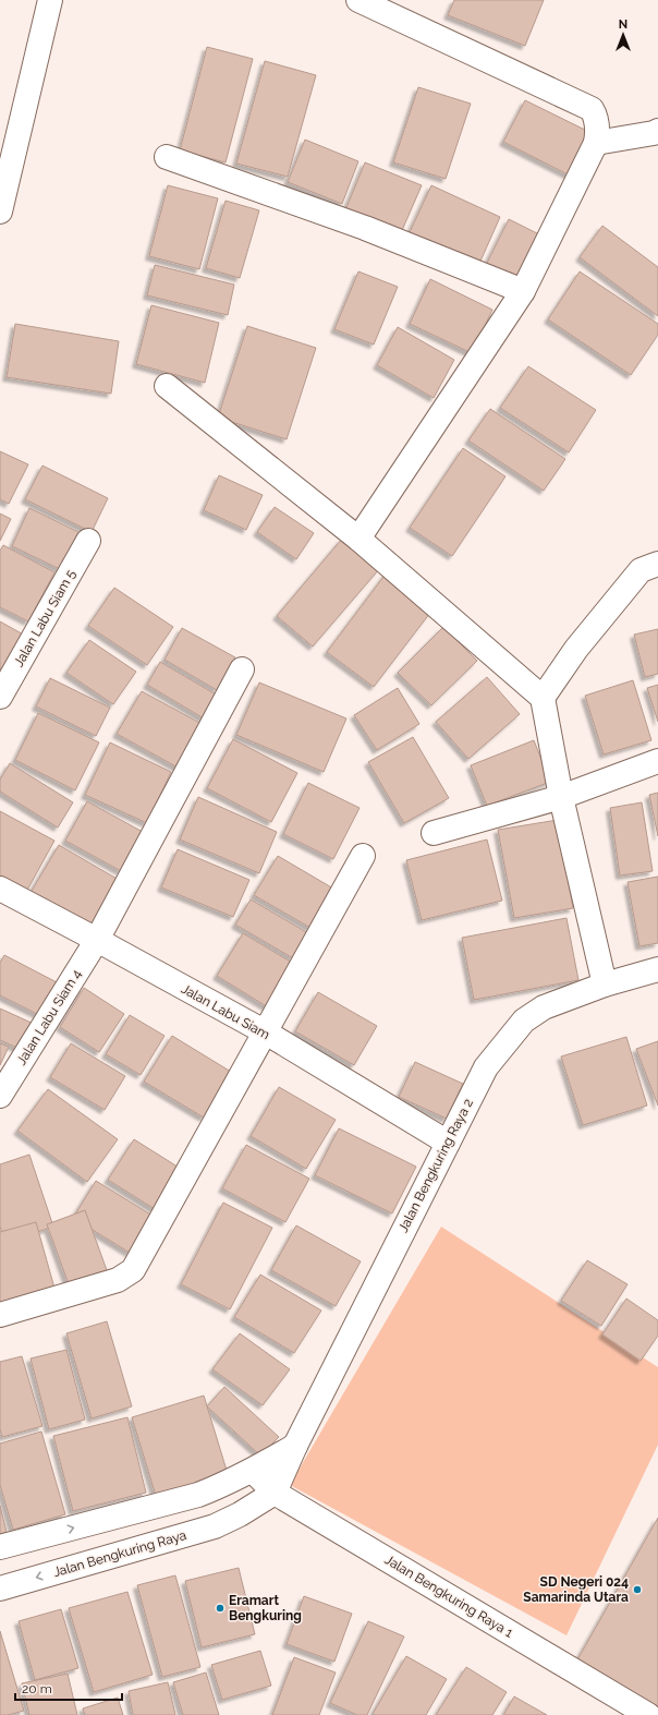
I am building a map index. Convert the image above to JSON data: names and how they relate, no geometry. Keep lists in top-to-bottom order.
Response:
{
  "streets": {
    "street": [
      "Jalan Labu Siam 5",
      "Jalan Labu Siam",
      "Jalan Labu Siam 4",
      "Jalan Bengkuring Raya 2",
      "Jalan Bengkuring Raya",
      "Jalan Bengkuring Raya 1"
    ]
  },
  "crossings": [
    ["Jalan Labu Siam", "Jalan Labu Siam 4"],
    ["Jalan Labu Siam", "Jalan Bengkuring Raya 2"],
    ["Jalan Bengkuring Raya 2", "Jalan Bengkuring Raya"],
    ["Jalan Bengkuring Raya 2", "Jalan Bengkuring Raya 1"],
    ["Jalan Bengkuring Raya", "Jalan Bengkuring Raya 1"]
  ],
  "places": ["SD Negeri 024 Samarinda Utara", "Eramart Bengkuring"],
  "scale_bar": "20 m",
  "north": "top"
}
